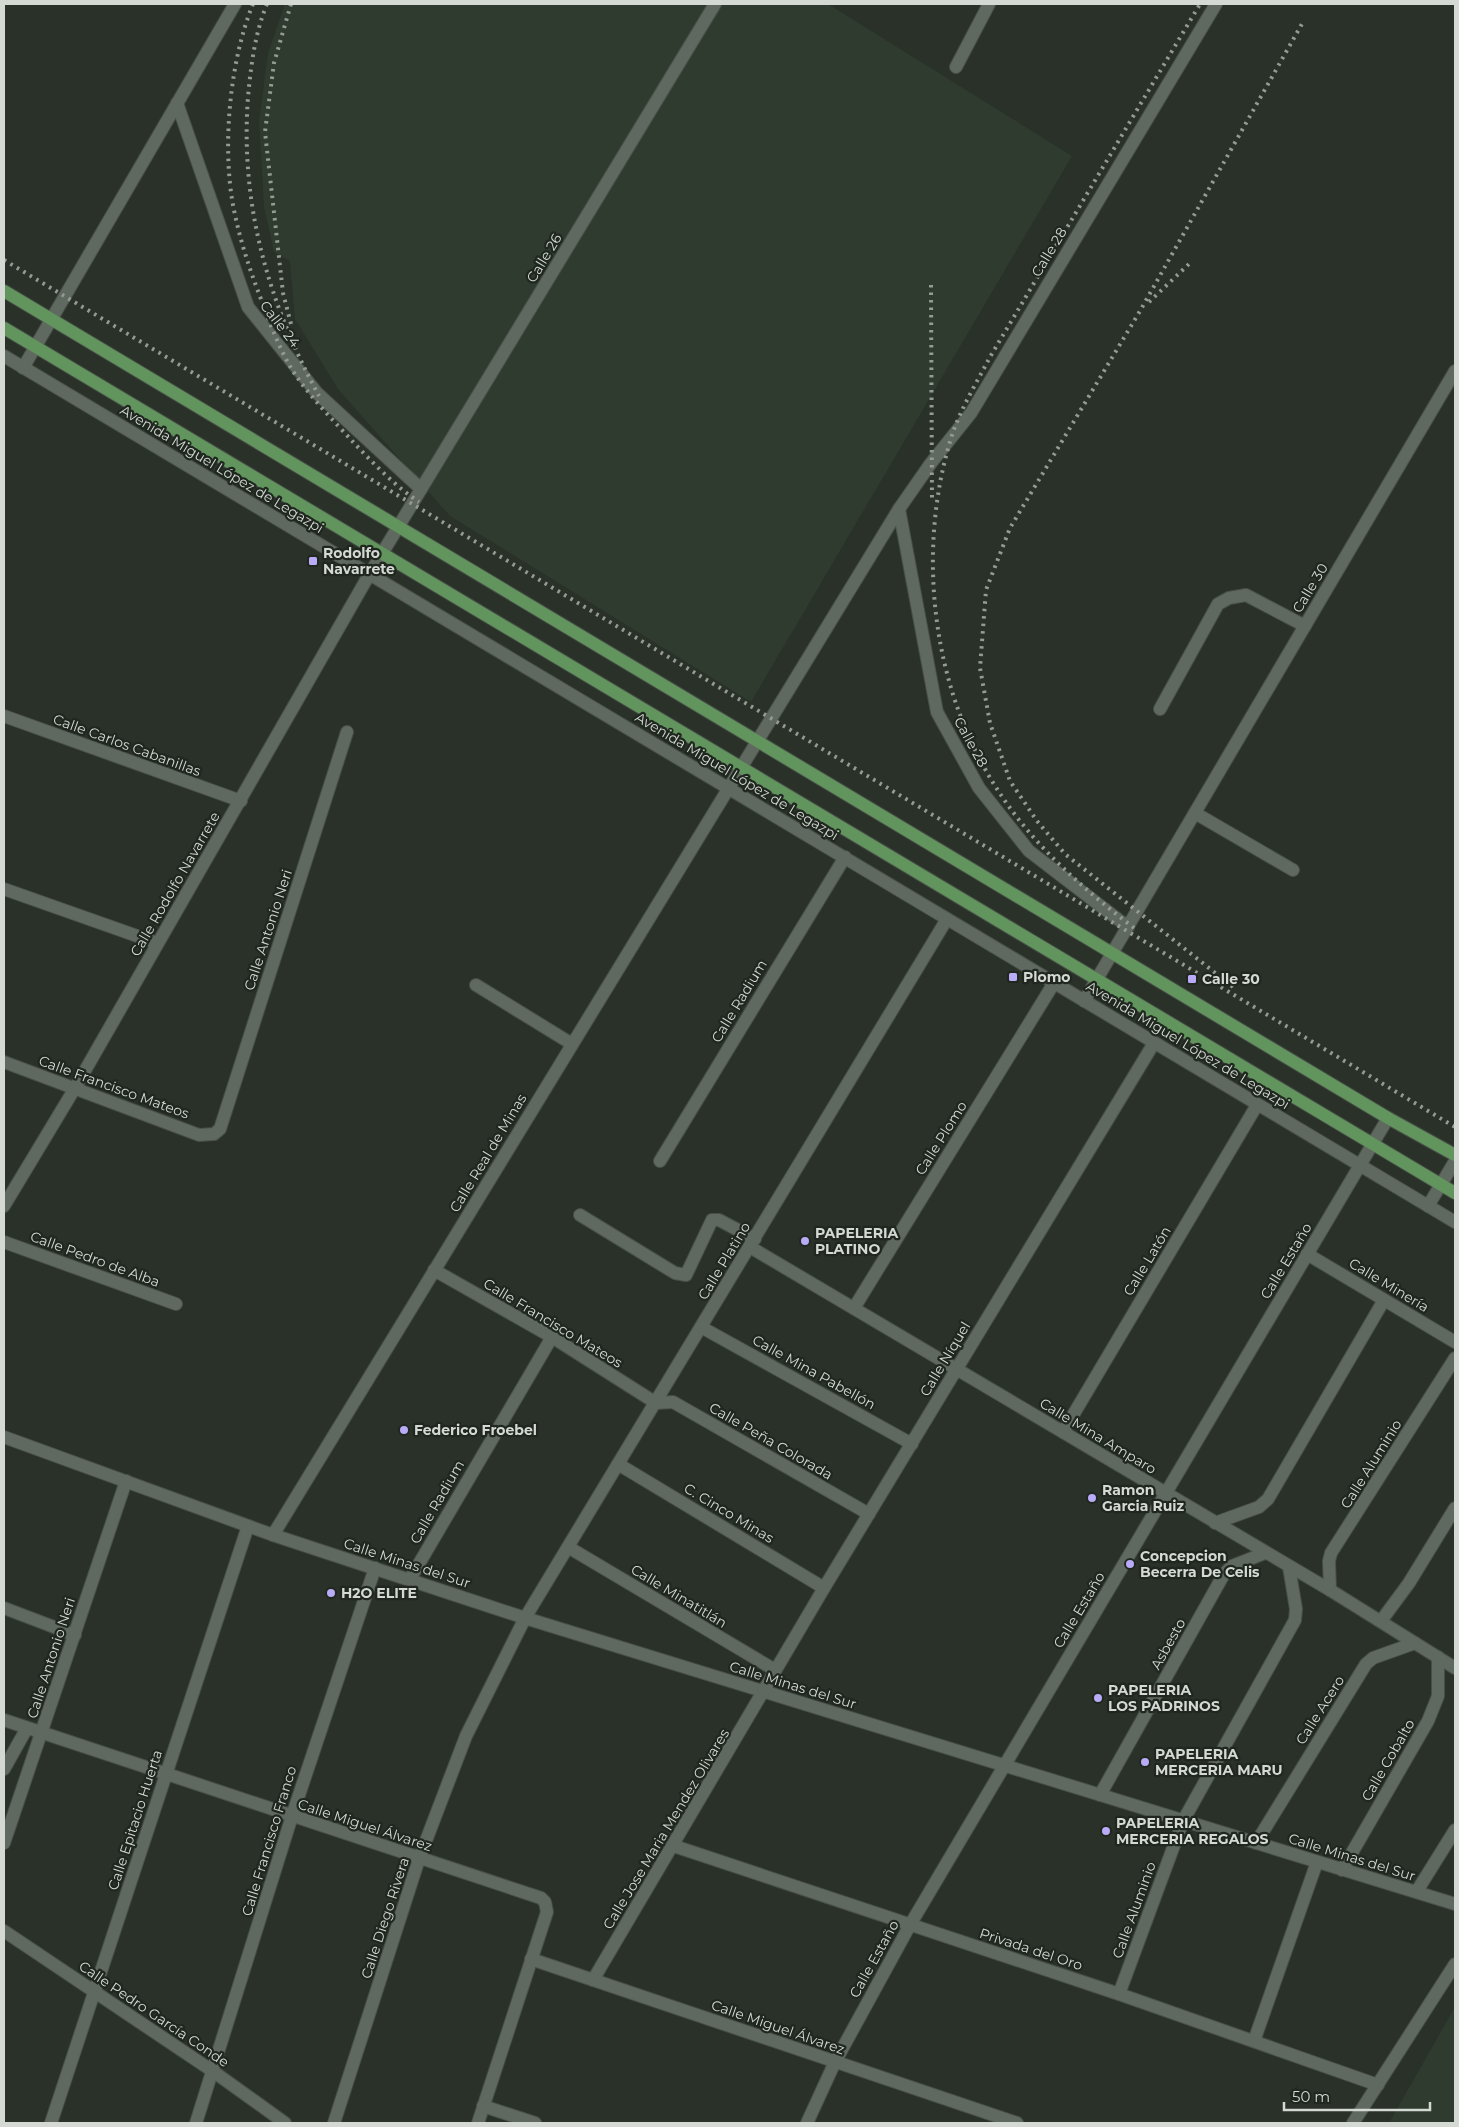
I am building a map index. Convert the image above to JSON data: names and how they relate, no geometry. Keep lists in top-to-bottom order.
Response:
{
  "streets": {
    "main road": ["Avenida Miguel López de Legazpi"],
    "street": [
      "Calle 28",
      "Calle 26",
      "Calle 24",
      "Calle 30",
      "Calle Carlos Cabanillas",
      "Calle Rodolfo Navarrete",
      "Calle Antonio Neri",
      "Calle Radium",
      "Calle Francisco Mateos",
      "Calle Plomo",
      "Calle Real de Minas",
      "Calle Pedro de Alba",
      "Calle Platino",
      "Calle Latón",
      "Calle Estaño",
      "Calle Minería",
      "Calle Níquel",
      "Calle Mina Pabellón",
      "Calle Mina Amparo",
      "Calle Peña Colorada",
      "Calle Aluminio",
      "C. Cinco Minas",
      "Calle Minas del Sur",
      "Calle Minatitlán",
      "Asbesto",
      "Calle Acero",
      "Calle Cobalto",
      "Calle Epitacio Huerta",
      "Calle Miguel Álvarez",
      "Calle Jose Maria Mendez Olivares",
      "Calle Francisco Franco",
      "Calle Diego Rivera",
      "Privada del Oro",
      "Calle Pedro García Conde"
    ]
  },
  "crossings": [
    ["Calle 28", "Avenida Miguel López de Legazpi"],
    ["Calle 28", "Calle 30"],
    ["Calle 28", "Calle Real de Minas"],
    ["Calle 26", "Calle 24"],
    ["Calle 26", "Avenida Miguel López de Legazpi"],
    ["Calle 26", "Calle Rodolfo Navarrete"],
    ["Avenida Miguel López de Legazpi", "Calle 30"],
    ["Avenida Miguel López de Legazpi", "Calle Rodolfo Navarrete"],
    ["Avenida Miguel López de Legazpi", "Calle Radium"],
    ["Avenida Miguel López de Legazpi", "Calle Plomo"],
    ["Avenida Miguel López de Legazpi", "Calle Real de Minas"],
    ["Avenida Miguel López de Legazpi", "Calle Platino"],
    ["Avenida Miguel López de Legazpi", "Calle Latón"],
    ["Avenida Miguel López de Legazpi", "Calle Estaño"],
    ["Avenida Miguel López de Legazpi", "Calle Níquel"],
    ["Calle Carlos Cabanillas", "Calle Rodolfo Navarrete"],
    ["Calle Rodolfo Navarrete", "Calle Francisco Mateos"],
    ["Calle Antonio Neri", "Calle Francisco Mateos"],
    ["Calle Antonio Neri", "Calle Minas del Sur"],
    ["Calle Antonio Neri", "Calle Miguel Álvarez"],
    ["Calle Radium", "Calle Francisco Mateos"],
    ["Calle Radium", "Calle Minas del Sur"],
    ["Calle Francisco Mateos", "Calle Real de Minas"],
    ["Calle Francisco Mateos", "Calle Platino"],
    ["Calle Francisco Mateos", "Calle Peña Colorada"],
    ["Calle Plomo", "Calle Mina Amparo"],
    ["Calle Real de Minas", "Calle Minas del Sur"],
    ["Calle Platino", "Calle Mina Pabellón"],
    ["Calle Platino", "Calle Mina Amparo"],
    ["Calle Platino", "Calle Peña Colorada"],
    ["Calle Platino", "C. Cinco Minas"],
    ["Calle Platino", "Calle Minas del Sur"],
    ["Calle Platino", "Calle Minatitlán"],
    ["Calle Platino", "Calle Diego Rivera"],
    ["Calle Latón", "Calle Mina Amparo"],
    ["Calle Estaño", "Calle Minería"],
    ["Calle Estaño", "Calle Mina Amparo"],
    ["Calle Estaño", "Calle Minas del Sur"],
    ["Calle Estaño", "Calle Miguel Álvarez"],
    ["Calle Estaño", "Privada del Oro"],
    ["Calle Níquel", "Calle Mina Pabellón"],
    ["Calle Níquel", "Calle Mina Amparo"],
    ["Calle Níquel", "Calle Peña Colorada"],
    ["Calle Níquel", "C. Cinco Minas"],
    ["Calle Níquel", "Calle Minas del Sur"],
    ["Calle Níquel", "Calle Minatitlán"],
    ["Calle Níquel", "Calle Jose Maria Mendez Olivares"],
    ["Calle Mina Amparo", "Calle Aluminio"],
    ["Calle Mina Amparo", "Asbesto"],
    ["Calle Mina Amparo", "Calle Acero"],
    ["Calle Mina Amparo", "Calle Cobalto"],
    ["Calle Aluminio", "Calle Minas del Sur"],
    ["Calle Aluminio", "Privada del Oro"],
    ["Calle Minas del Sur", "Asbesto"],
    ["Calle Minas del Sur", "Calle Acero"],
    ["Calle Minas del Sur", "Calle Cobalto"],
    ["Calle Minas del Sur", "Calle Epitacio Huerta"],
    ["Calle Minas del Sur", "Calle Jose Maria Mendez Olivares"],
    ["Calle Minas del Sur", "Calle Francisco Franco"],
    ["Calle Minas del Sur", "Calle Diego Rivera"],
    ["Calle Epitacio Huerta", "Calle Miguel Álvarez"],
    ["Calle Epitacio Huerta", "Calle Pedro García Conde"],
    ["Calle Miguel Álvarez", "Calle Jose Maria Mendez Olivares"],
    ["Calle Miguel Álvarez", "Calle Francisco Franco"],
    ["Calle Miguel Álvarez", "Calle Diego Rivera"],
    ["Calle Jose Maria Mendez Olivares", "Privada del Oro"],
    ["Calle Francisco Franco", "Calle Pedro García Conde"]
  ],
  "places": {
    "transit": ["Rodolfo Navarrete", "Plomo", "Calle 30"],
    "other": [
      "PAPELERIA PLATINO",
      "Federico Froebel",
      "Ramon Garcia Ruiz",
      "Concepcion Becerra De Celis",
      "H2O ELITE",
      "PAPELERIA LOS PADRINOS",
      "PAPELERIA MERCERIA MARU",
      "PAPELERIA MERCERIA REGALOS"
    ]
  },
  "scale_bar": "50 m"
}
